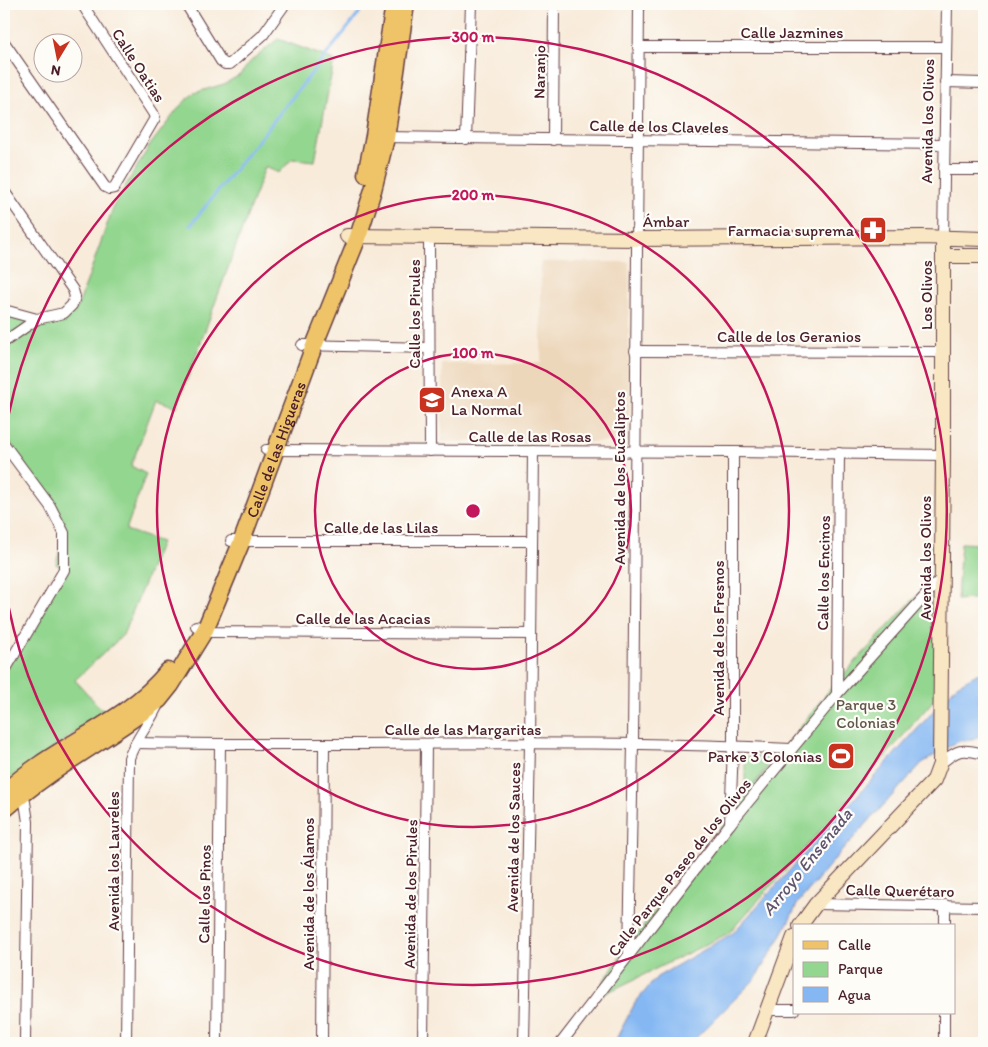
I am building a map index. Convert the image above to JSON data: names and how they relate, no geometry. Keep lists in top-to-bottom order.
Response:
{
  "streets": {
    "main road": ["Calle de las Higueras"],
    "street": [
      "Calle Jazmines",
      "Calle Oatias",
      "Naranjo",
      "Avenida los Olivos",
      "Calle de los Claveles",
      "Ámbar",
      "Los Olivos",
      "Calle los Pirules",
      "Calle de los Geranios",
      "Calle de las Rosas",
      "Avenida de los Eucaliptos",
      "Calle de las Lilas",
      "Calle los Encinos",
      "Calle de las Acacias",
      "Avenida de los Fresnos",
      "Calle de las Margaritas",
      "Avenida de los Sauces",
      "Avenida los Laureles",
      "Calle Parque Paseo de los Olivos",
      "Calle Querétaro",
      "Calle los Pinos",
      "Avenida de los Álamos",
      "Avenida de los Pirules"
    ]
  },
  "crossings": [
    ["Calle Jazmines", "Avenida los Olivos"],
    ["Calle Jazmines", "Avenida de los Eucaliptos"],
    ["Naranjo", "Calle de los Claveles"],
    ["Avenida los Olivos", "Calle de los Claveles"],
    ["Avenida los Olivos", "Ámbar"],
    ["Avenida los Olivos", "Los Olivos"],
    ["Avenida los Olivos", "Calle de los Geranios"],
    ["Avenida los Olivos", "Calle de las Rosas"],
    ["Avenida los Olivos", "Calle Parque Paseo de los Olivos"],
    ["Calle de los Claveles", "Calle de las Higueras"],
    ["Calle de los Claveles", "Avenida de los Eucaliptos"],
    ["Ámbar", "Los Olivos"],
    ["Ámbar", "Calle los Pirules"],
    ["Ámbar", "Calle de las Higueras"],
    ["Ámbar", "Avenida de los Eucaliptos"],
    ["Los Olivos", "Calle de los Geranios"],
    ["Calle los Pirules", "Calle de las Rosas"],
    ["Calle de los Geranios", "Avenida de los Eucaliptos"],
    ["Calle de las Rosas", "Calle de las Higueras"],
    ["Calle de las Rosas", "Avenida de los Eucaliptos"],
    ["Calle de las Rosas", "Calle los Encinos"],
    ["Calle de las Rosas", "Avenida de los Fresnos"],
    ["Calle de las Rosas", "Avenida de los Sauces"],
    ["Calle de las Higueras", "Calle de las Lilas"],
    ["Calle de las Higueras", "Calle de las Acacias"],
    ["Calle de las Higueras", "Avenida los Laureles"],
    ["Avenida de los Eucaliptos", "Calle de las Margaritas"],
    ["Avenida de los Eucaliptos", "Calle Parque Paseo de los Olivos"],
    ["Calle de las Lilas", "Avenida de los Sauces"],
    ["Calle los Encinos", "Calle Parque Paseo de los Olivos"],
    ["Calle de las Acacias", "Avenida de los Sauces"],
    ["Avenida de los Fresnos", "Calle de las Margaritas"],
    ["Avenida de los Fresnos", "Calle Parque Paseo de los Olivos"],
    ["Calle de las Margaritas", "Avenida de los Sauces"],
    ["Calle de las Margaritas", "Avenida los Laureles"],
    ["Calle de las Margaritas", "Calle Parque Paseo de los Olivos"],
    ["Calle de las Margaritas", "Calle los Pinos"],
    ["Calle de las Margaritas", "Avenida de los Álamos"],
    ["Calle de las Margaritas", "Avenida de los Pirules"]
  ],
  "water": ["Arroyo Ensenada"],
  "parks": ["Parque 3 Colonias"],
  "places": {
    "pharmacy": ["Farmacia suprema"],
    "school or university": ["Anexa A La Normal"],
    "sports": ["Parke 3 Colonias"]
  },
  "legend": ["Calle", "Parque", "Agua"],
  "north": "bottom",
  "rings": ["300 m", "200 m", "100 m"]
}
